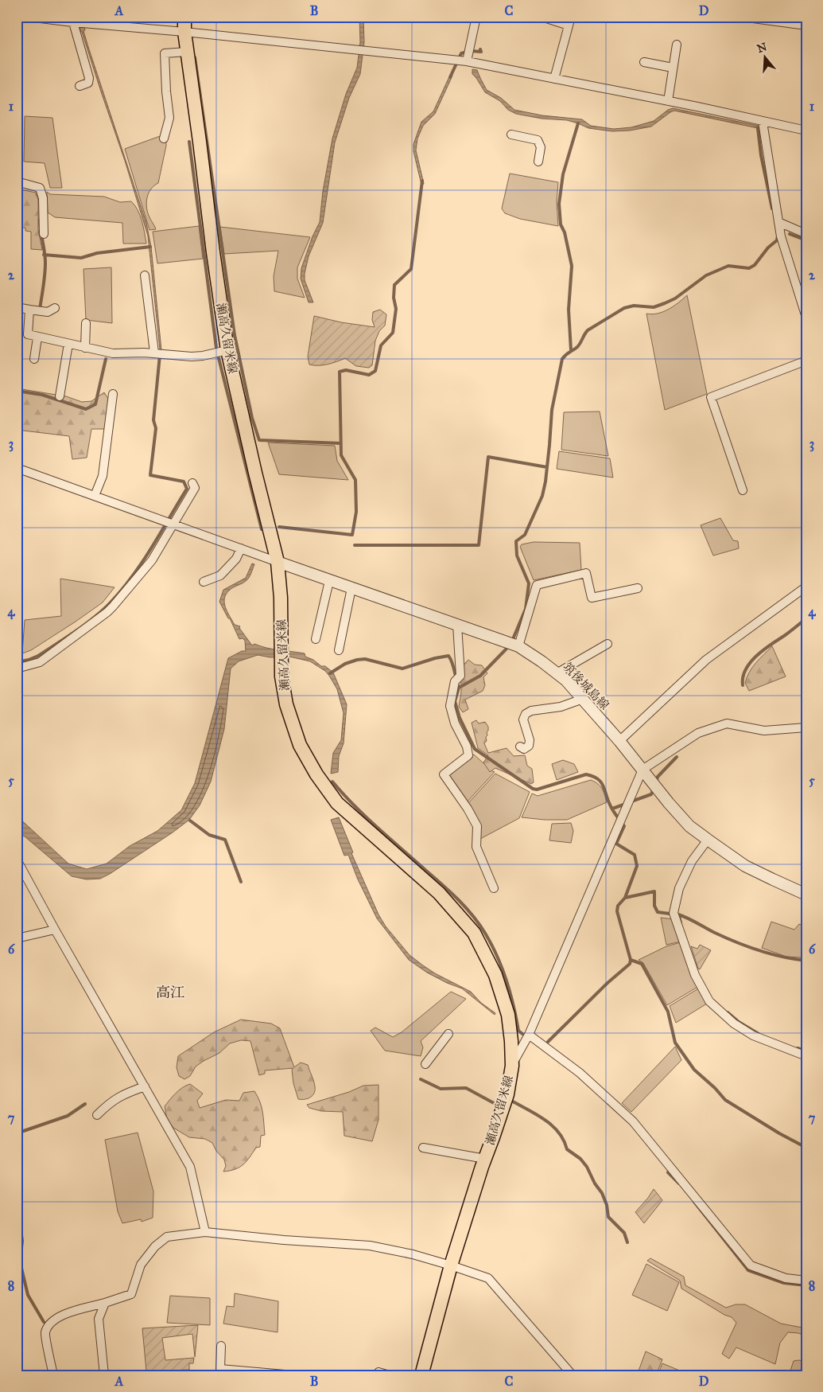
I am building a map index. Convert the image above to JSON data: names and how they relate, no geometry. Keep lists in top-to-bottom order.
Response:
{
  "streets": {
    "main road": ["瀬高久留米線"],
    "street": ["筑後城島線"]
  },
  "crossings": [
    ["瀬高久留米線", "筑後城島線"]
  ],
  "districts": ["高江"],
  "north": "top",
  "grid": {
    "columns": [
      "A",
      "B",
      "C",
      "D"
    ],
    "rows": [
      "1",
      "2",
      "3",
      "4",
      "5",
      "6",
      "7",
      "8"
    ]
  }
}
